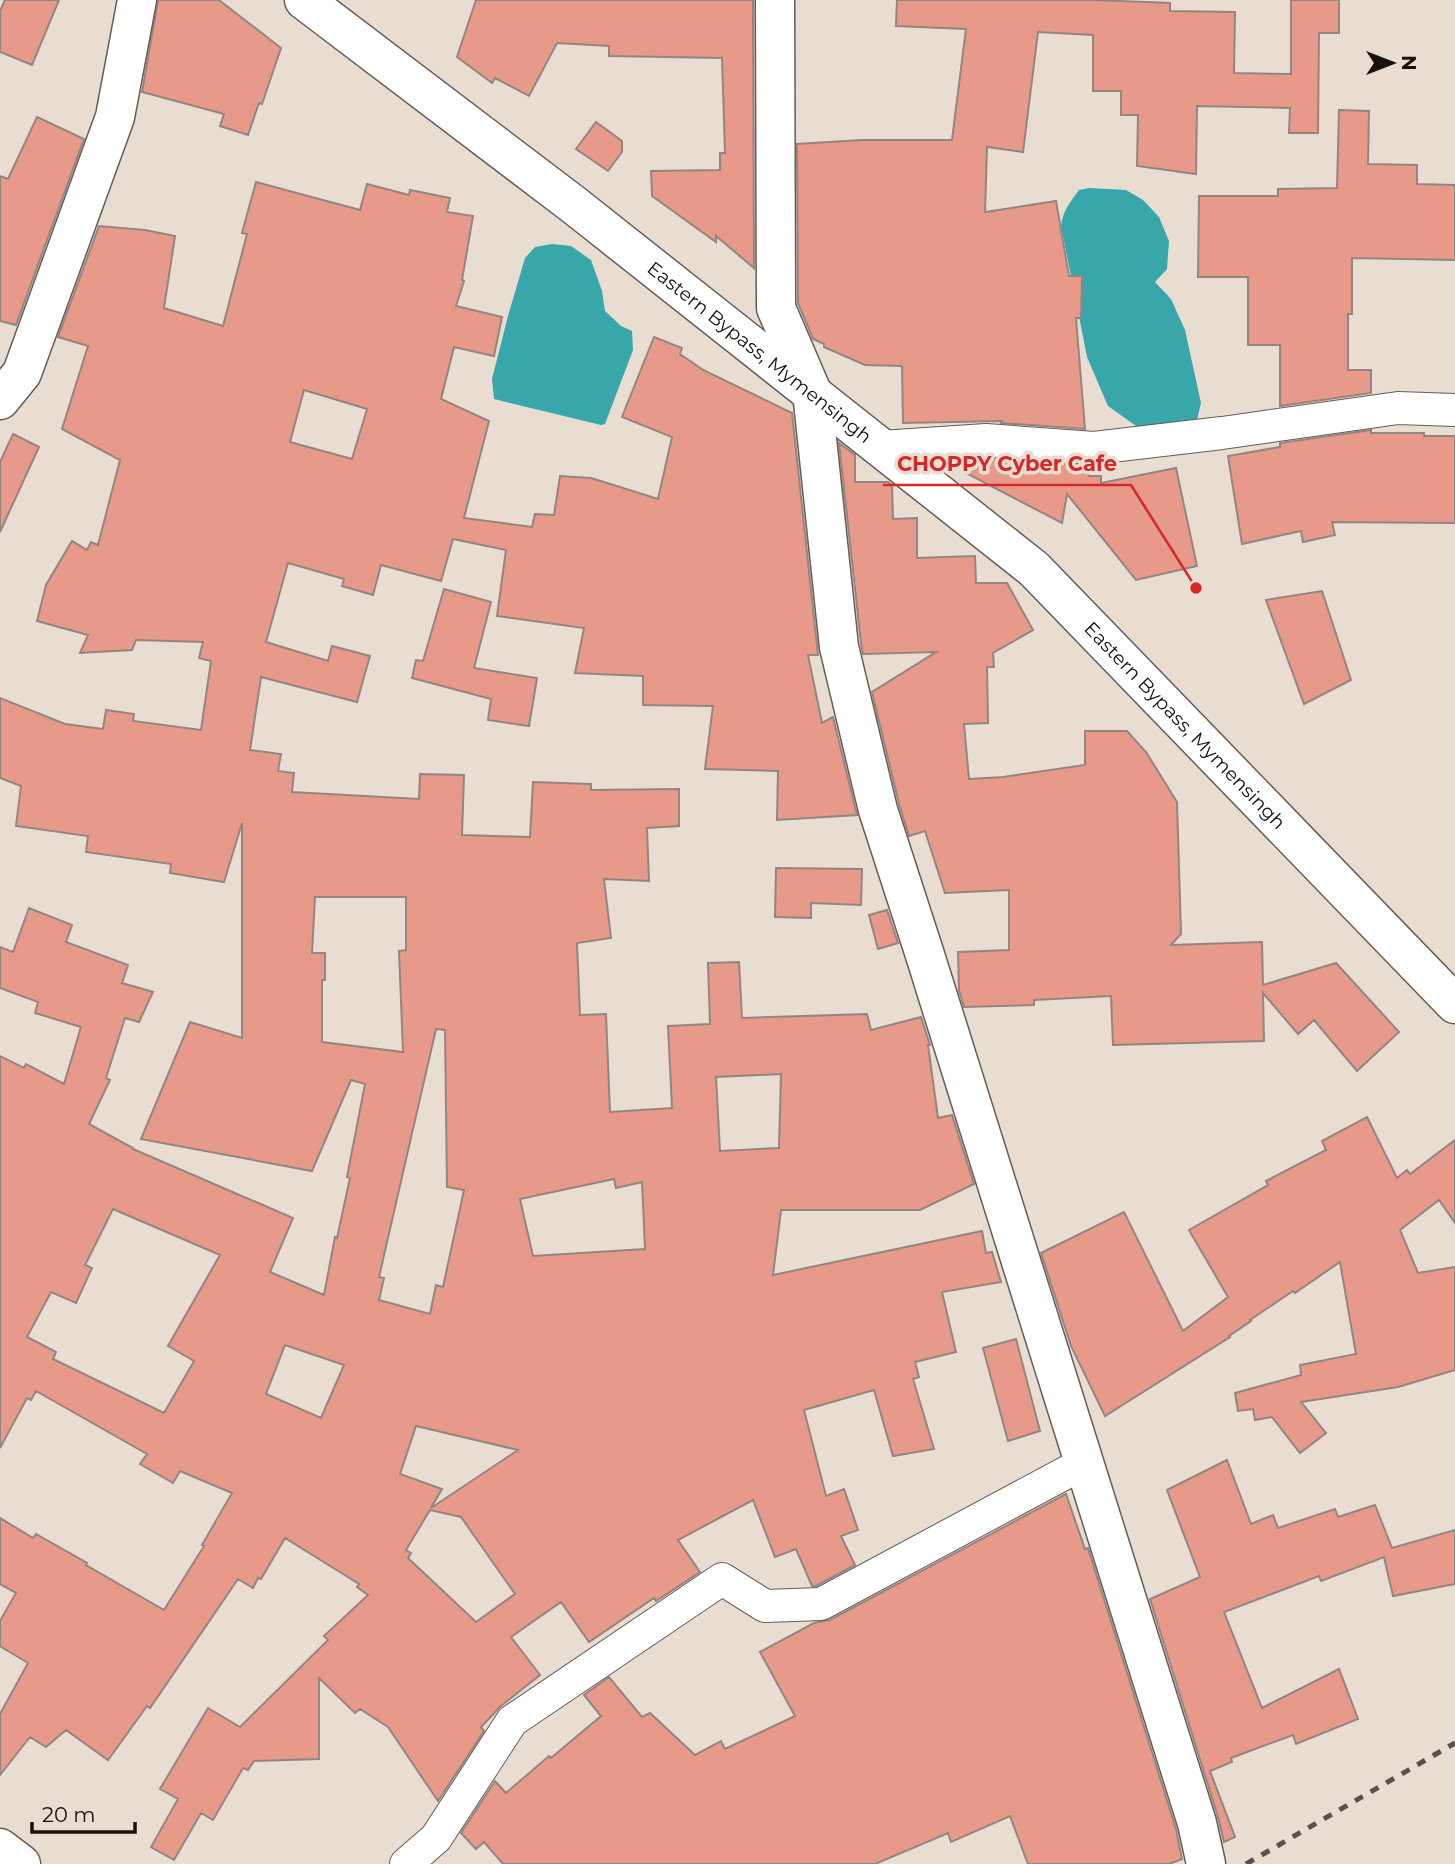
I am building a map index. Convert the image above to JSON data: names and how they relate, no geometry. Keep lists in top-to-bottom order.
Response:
{
  "streets": {
    "main road": ["Eastern Bypass, Mymensingh"]
  },
  "places": ["CHOPPY Cyber Cafe"],
  "scale_bar": "20 m",
  "north": "right"
}
